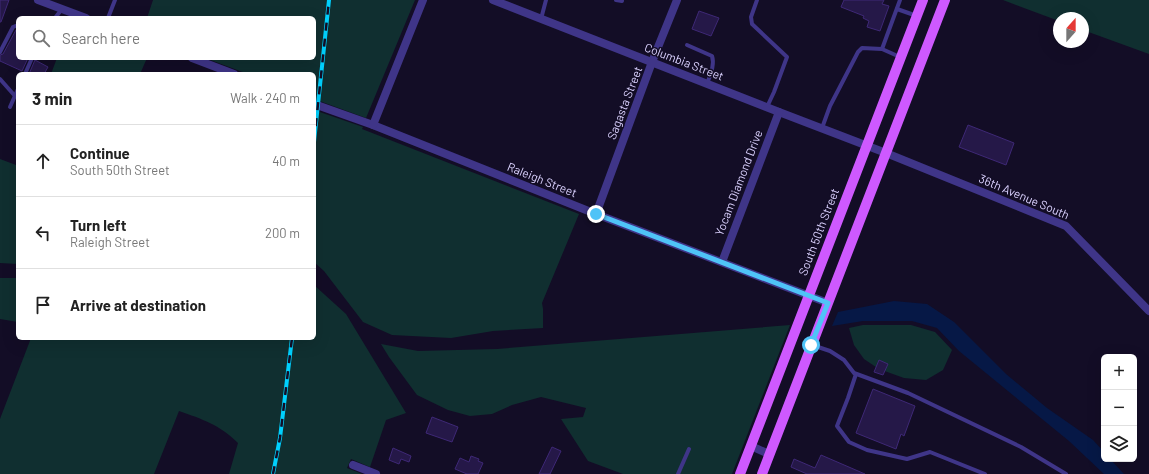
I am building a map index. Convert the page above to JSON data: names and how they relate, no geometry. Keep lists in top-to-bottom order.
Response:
{
  "streets": {
    "main road": ["South 50th Street"],
    "street": [
      "Columbia Street",
      "Sagasta Street",
      "Raleigh Street",
      "Yocam Diamond Drive",
      "36th Avenue South"
    ]
  },
  "crossings": [
    ["Columbia Street", "Sagasta Street"],
    ["Columbia Street", "Yocam Diamond Drive"],
    ["Columbia Street", "36th Avenue South"],
    ["Columbia Street", "South 50th Street"],
    ["Sagasta Street", "Raleigh Street"],
    ["Raleigh Street", "Yocam Diamond Drive"],
    ["Raleigh Street", "South 50th Street"],
    ["36th Avenue South", "South 50th Street"]
  ],
  "north": "top",
  "page": {
    "search": "Search here",
    "heading": ["3 min", "Walk · 240 m"],
    "list": [
      ["Continue", "South 50th Street", "40 m"],
      ["Turn left", "Raleigh Street", "200 m"],
      "Arrive at destination"
    ],
    "map_buttons": ["+", "−"]
  }
}
